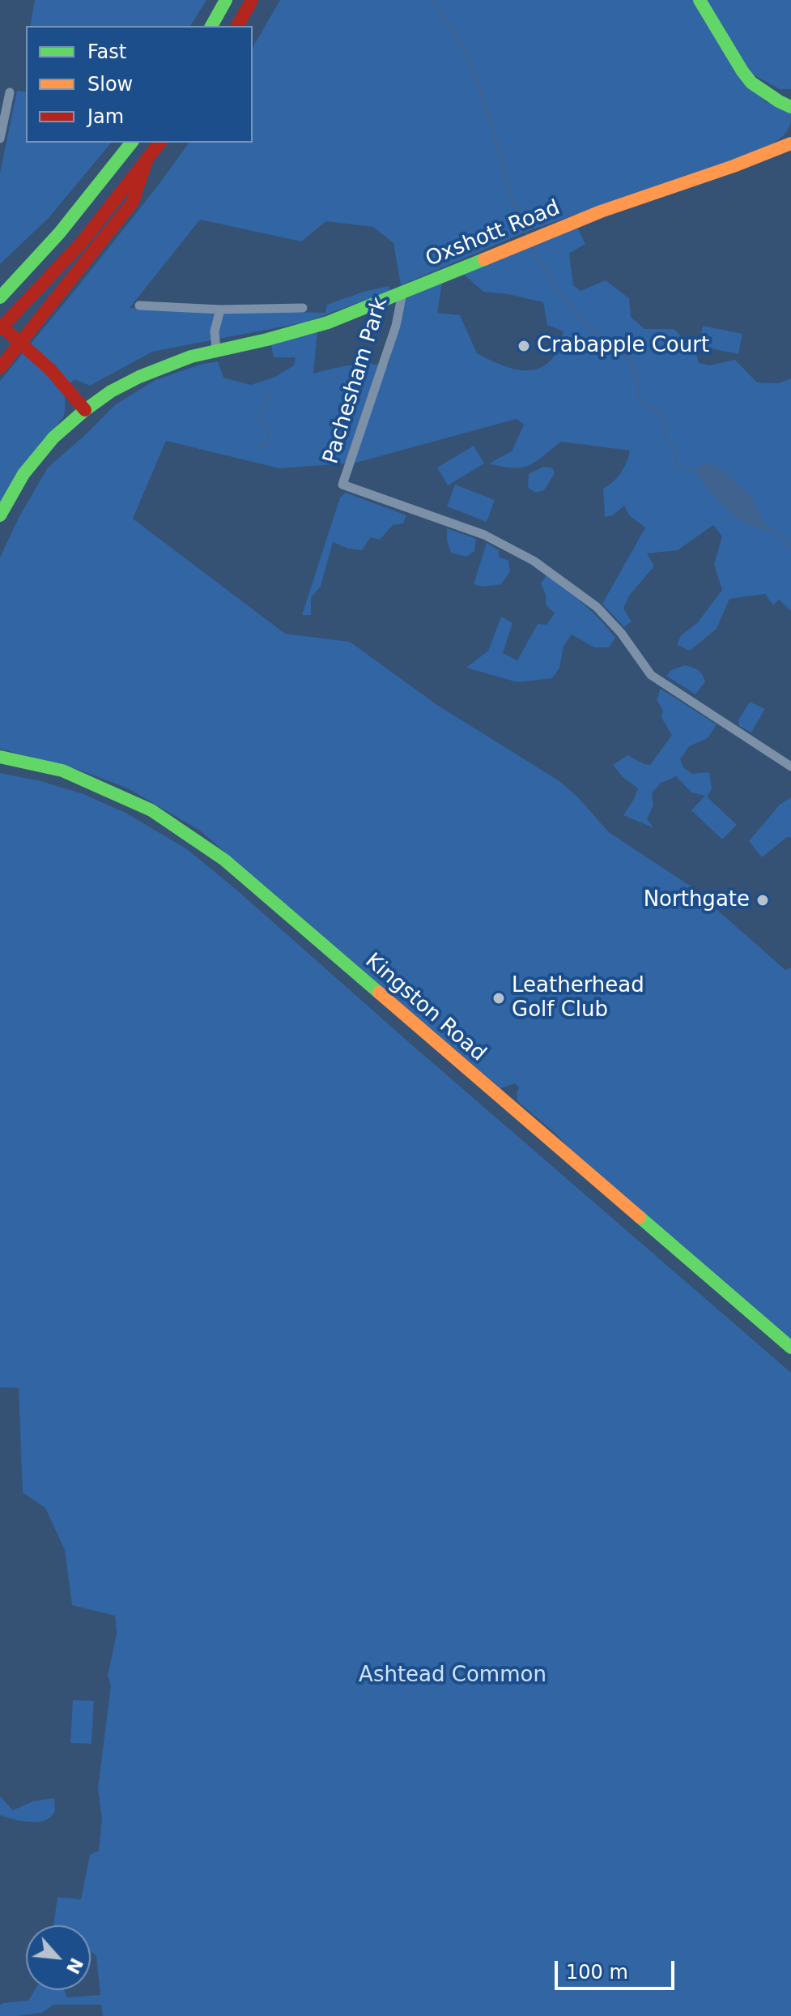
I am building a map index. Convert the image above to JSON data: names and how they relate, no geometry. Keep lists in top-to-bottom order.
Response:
{
  "streets": {
    "main road": ["Oxshott Road", "Kingston Road"],
    "street": ["Pachesham Park"]
  },
  "crossings": [
    ["Oxshott Road", "Pachesham Park"]
  ],
  "parks": ["Ashtead Common"],
  "places": ["Crabapple Court", "Northgate", "Leatherhead Golf Club"],
  "legend": ["Fast", "Slow", "Jam"],
  "scale_bar": "100 m",
  "north": "bottom right"
}
